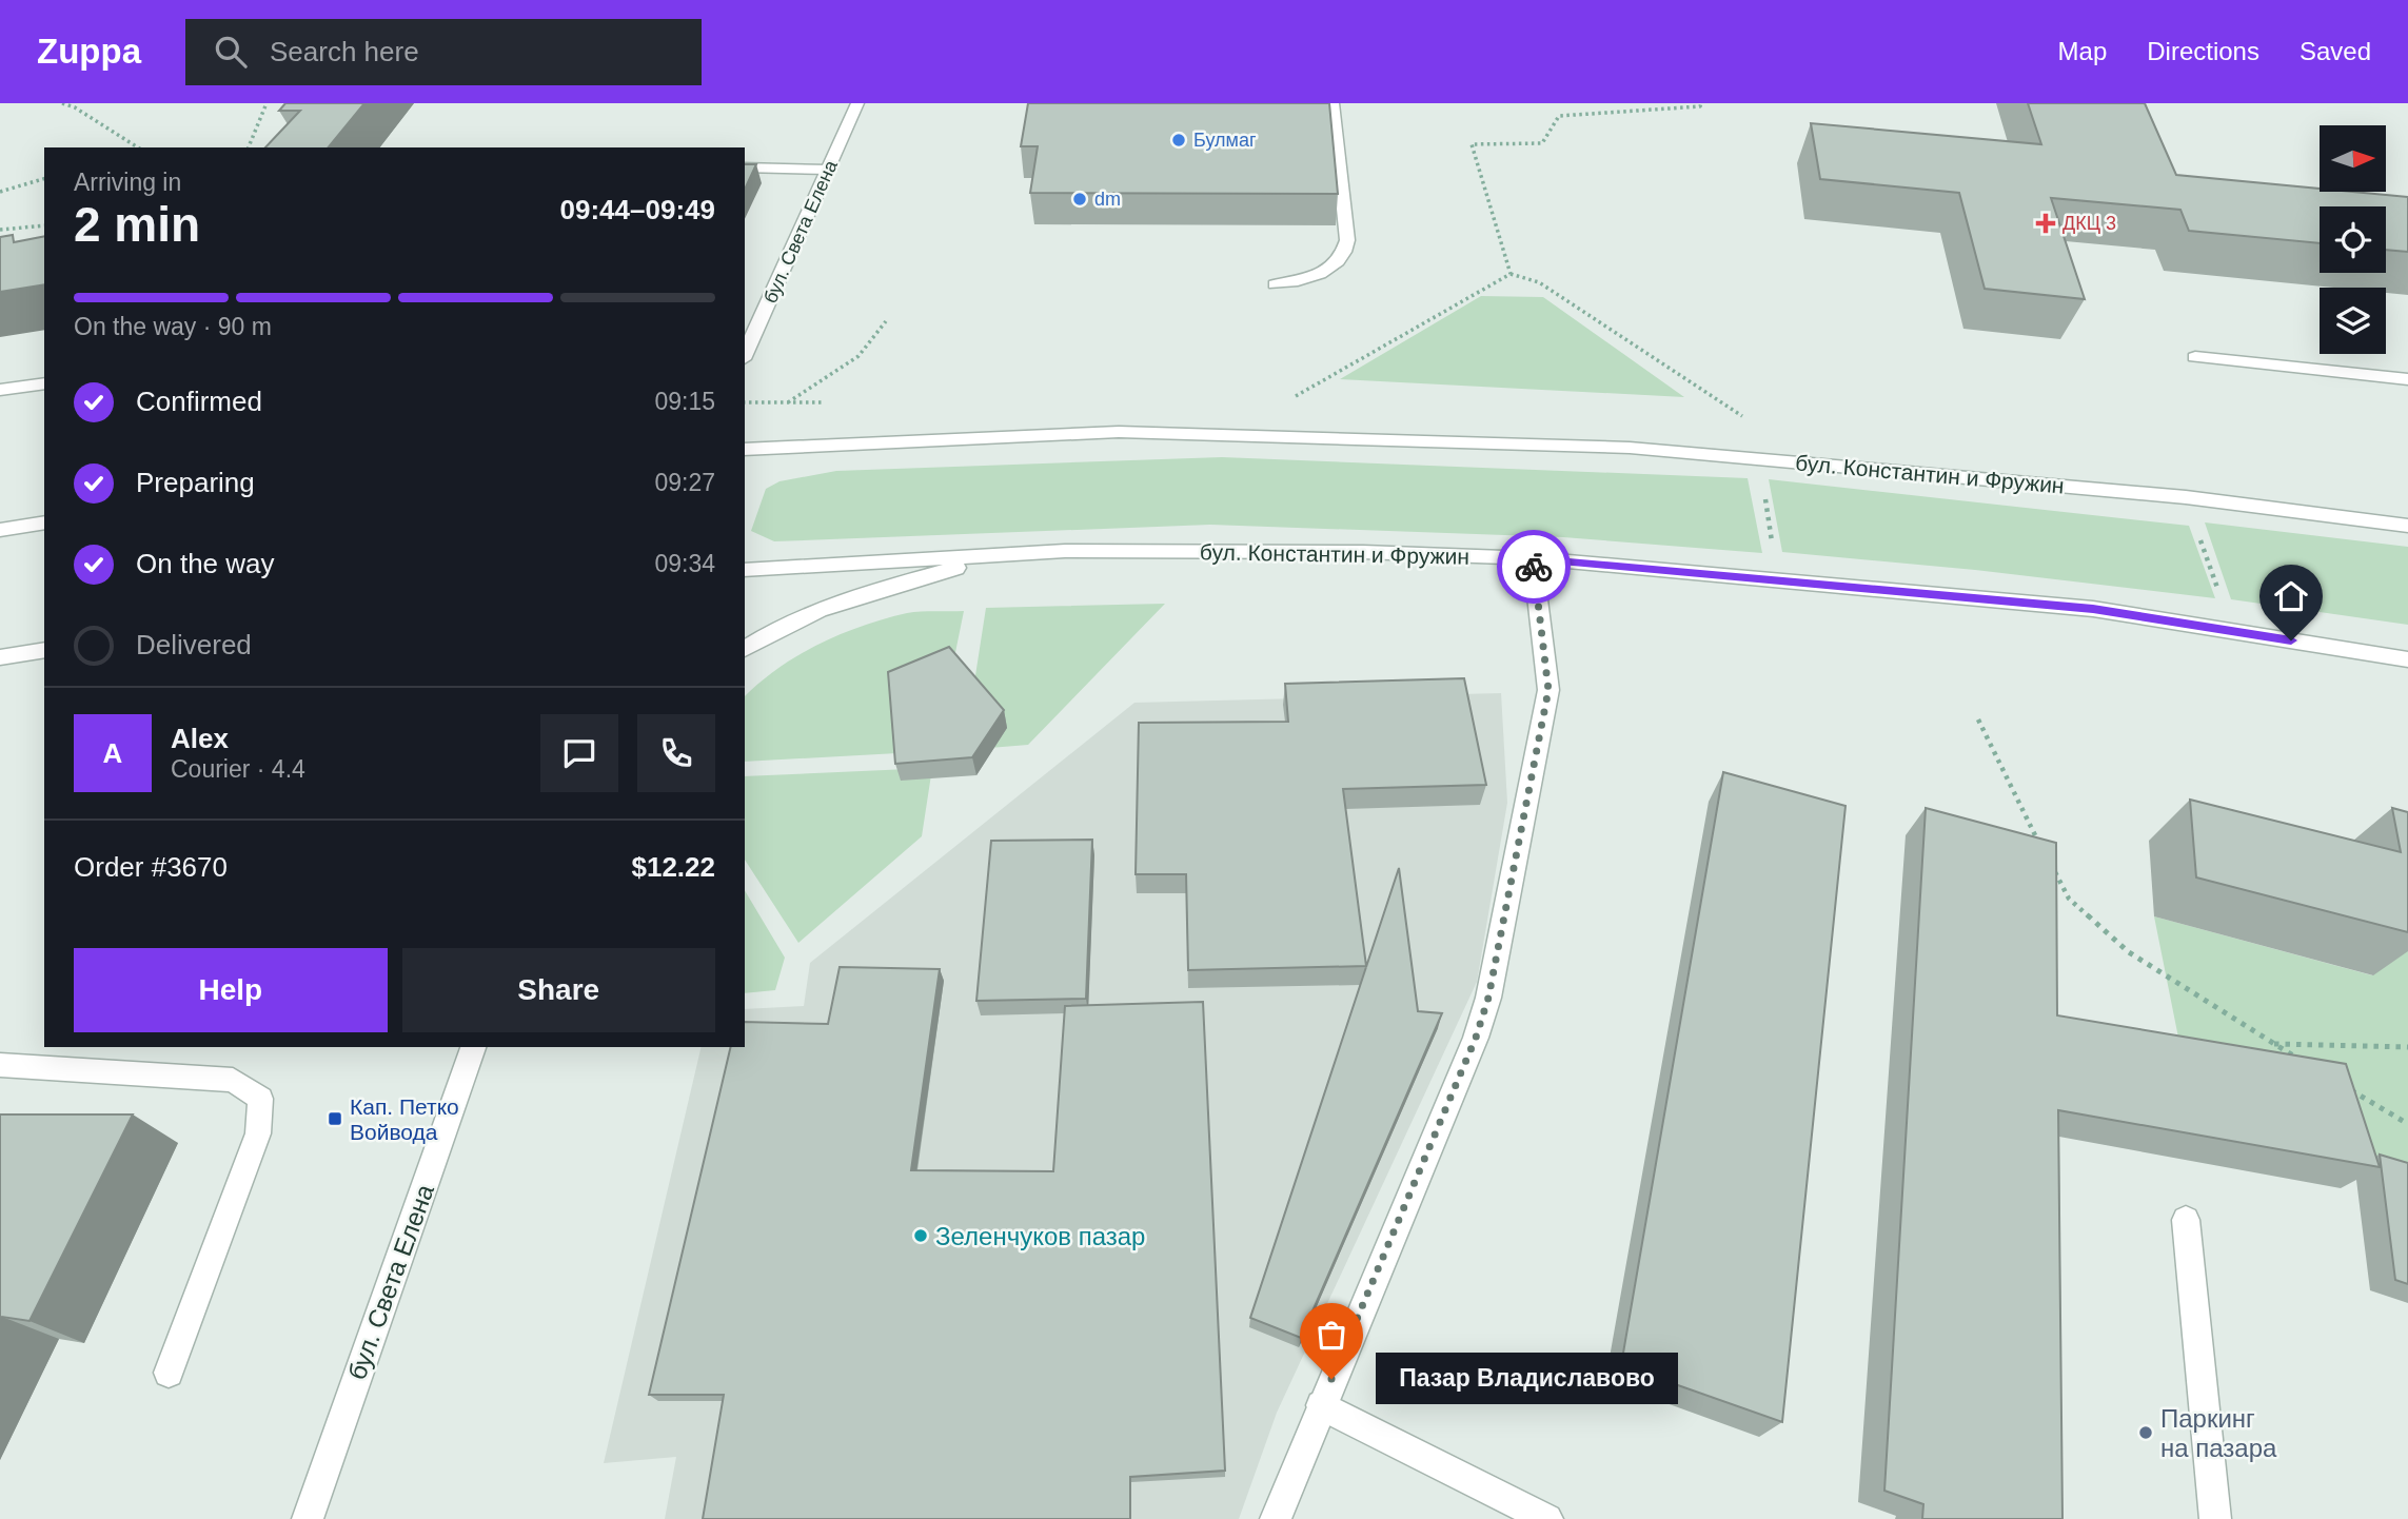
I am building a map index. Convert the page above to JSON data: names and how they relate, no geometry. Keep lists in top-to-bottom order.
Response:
{
  "streets": {
    "street": ["бул. Света Елена", "бул. Константин и Фружин"]
  },
  "places": {
    "other": [
      "Булмаг",
      "dm",
      "Зеленчуков пазар",
      "Пазар Владиславово",
      "Паркинг на пазара"
    ],
    "health": ["ДКЦ 3"],
    "transit": ["Кап. Петко Войвода"]
  },
  "north": "right",
  "page": {
    "header": "Zuppa",
    "search": "Search here",
    "nav": ["Map", "Directions", "Saved"],
    "heading": ["2 min", "Arriving in", "09:44–09:49"],
    "panel": [
      "Alex",
      "Courier · 4.4",
      "Order #3670",
      "$12.22"
    ],
    "bar": "On the way · 90 m",
    "list": [
      ["Confirmed", "09:15"],
      ["Preparing", "09:27"],
      ["On the way", "09:34"],
      "Delivered"
    ],
    "round": "A",
    "buttons": ["Help", "Share"],
    "bubble": "Пазар Владиславово"
  }
}
